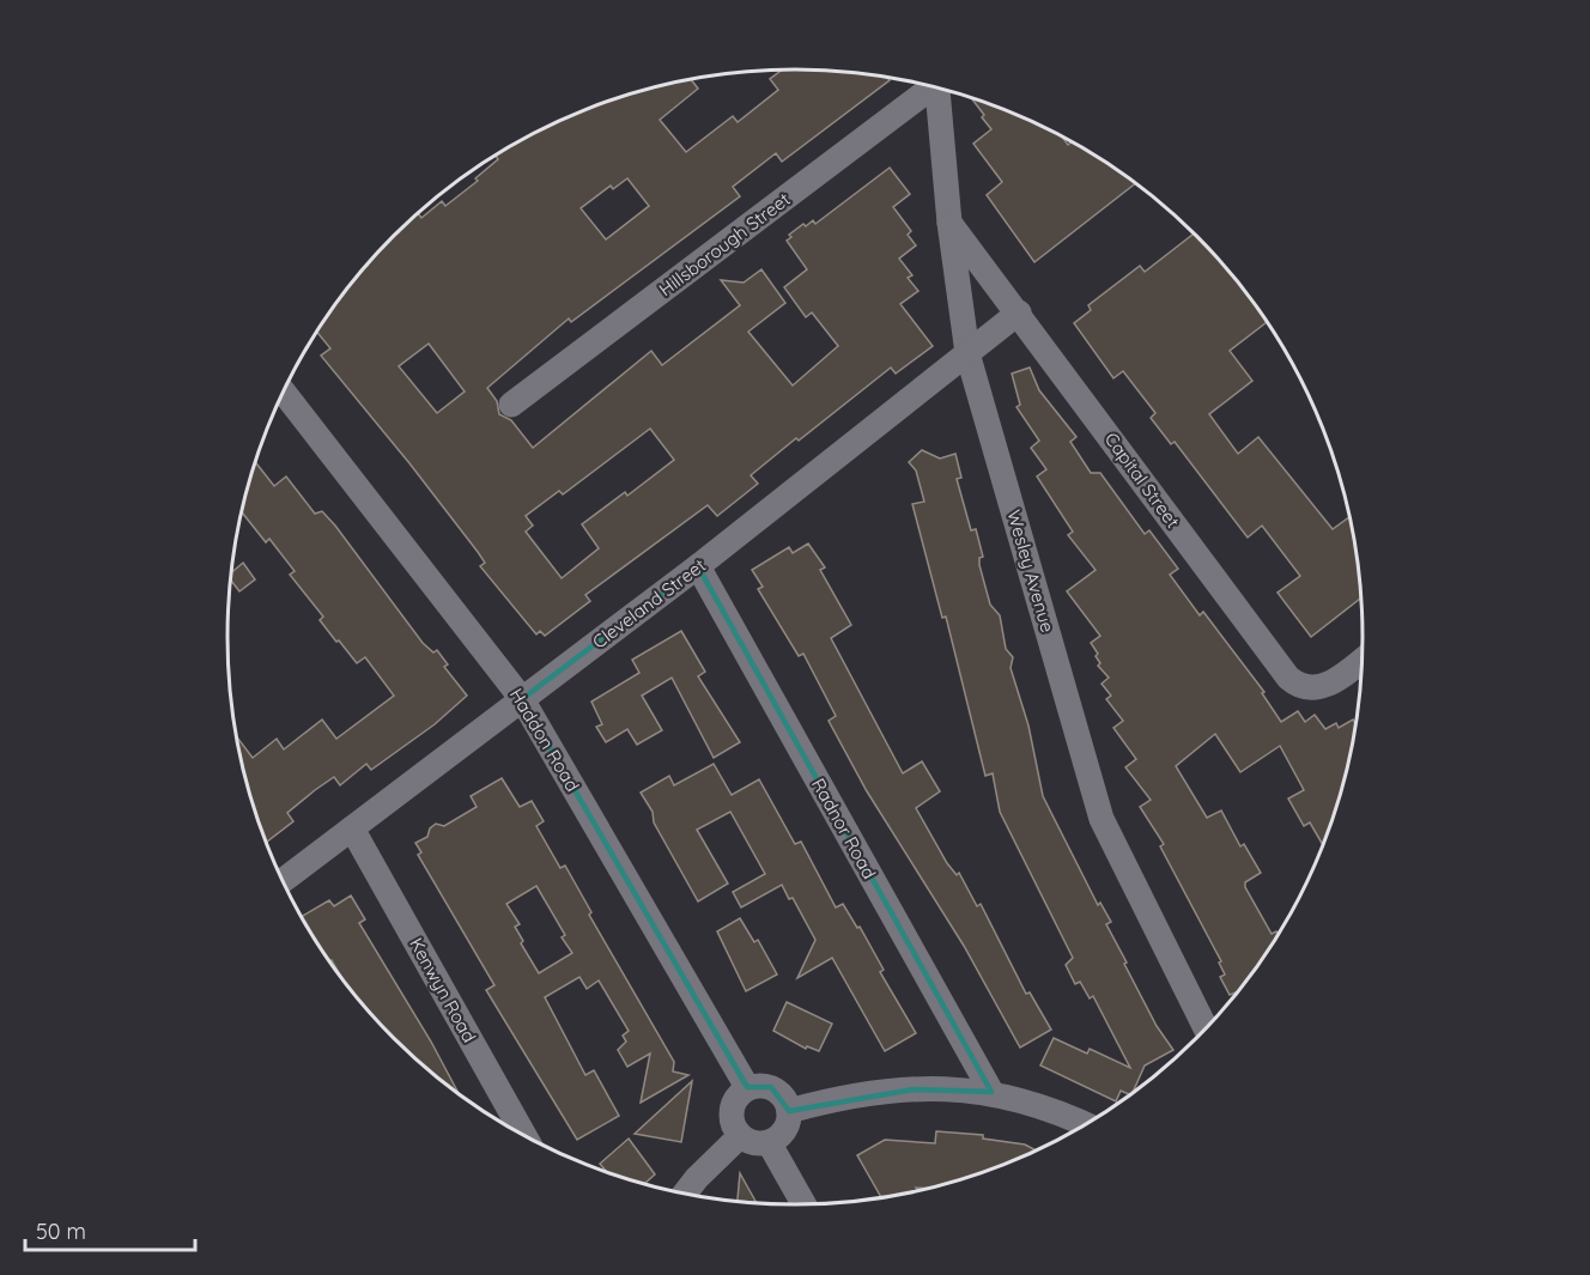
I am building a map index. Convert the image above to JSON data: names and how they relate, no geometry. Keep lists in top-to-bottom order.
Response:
{
  "streets": {
    "street": [
      "Hillsborough Street",
      "Capital Street",
      "Wesley Avenue",
      "Cleveland Street",
      "Haddon Road",
      "Radnor Road",
      "Kenwyn Road"
    ]
  },
  "crossings": [
    ["Capital Street", "Wesley Avenue"],
    ["Capital Street", "Cleveland Street"],
    ["Wesley Avenue", "Cleveland Street"],
    ["Cleveland Street", "Haddon Road"],
    ["Cleveland Street", "Radnor Road"],
    ["Cleveland Street", "Kenwyn Road"]
  ],
  "scale_bar": "50 m"
}
